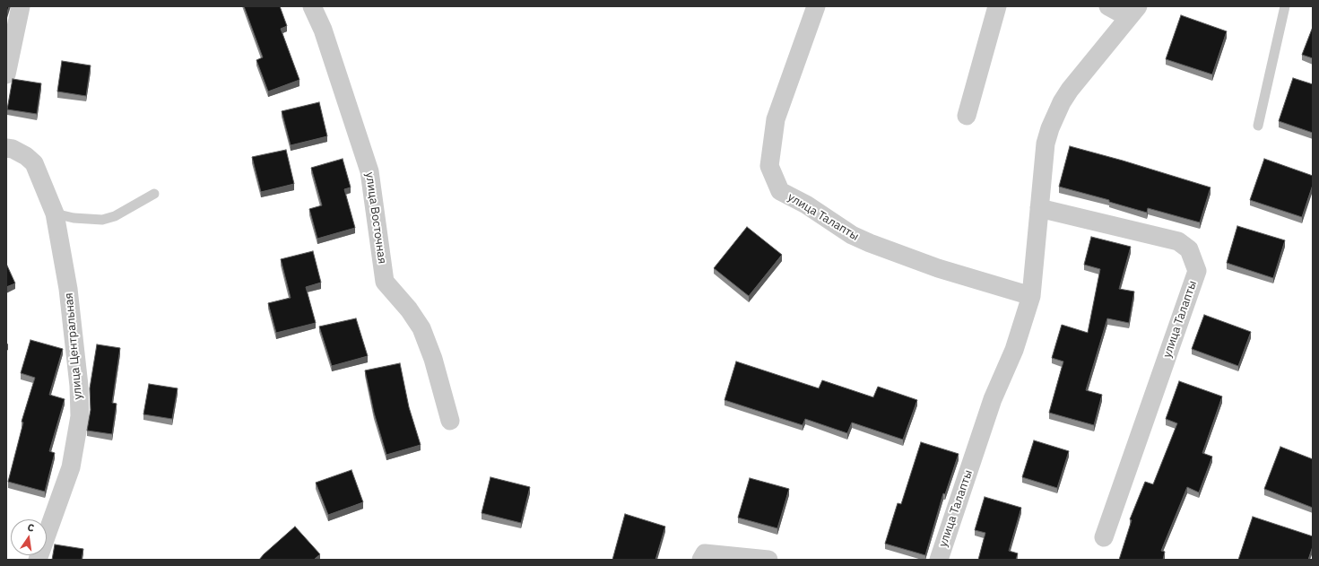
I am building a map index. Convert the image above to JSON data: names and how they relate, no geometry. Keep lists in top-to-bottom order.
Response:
{
  "streets": {
    "street": ["улица Талапты", "улица Восточная", "улица Центральная"]
  },
  "north": "top"
}
